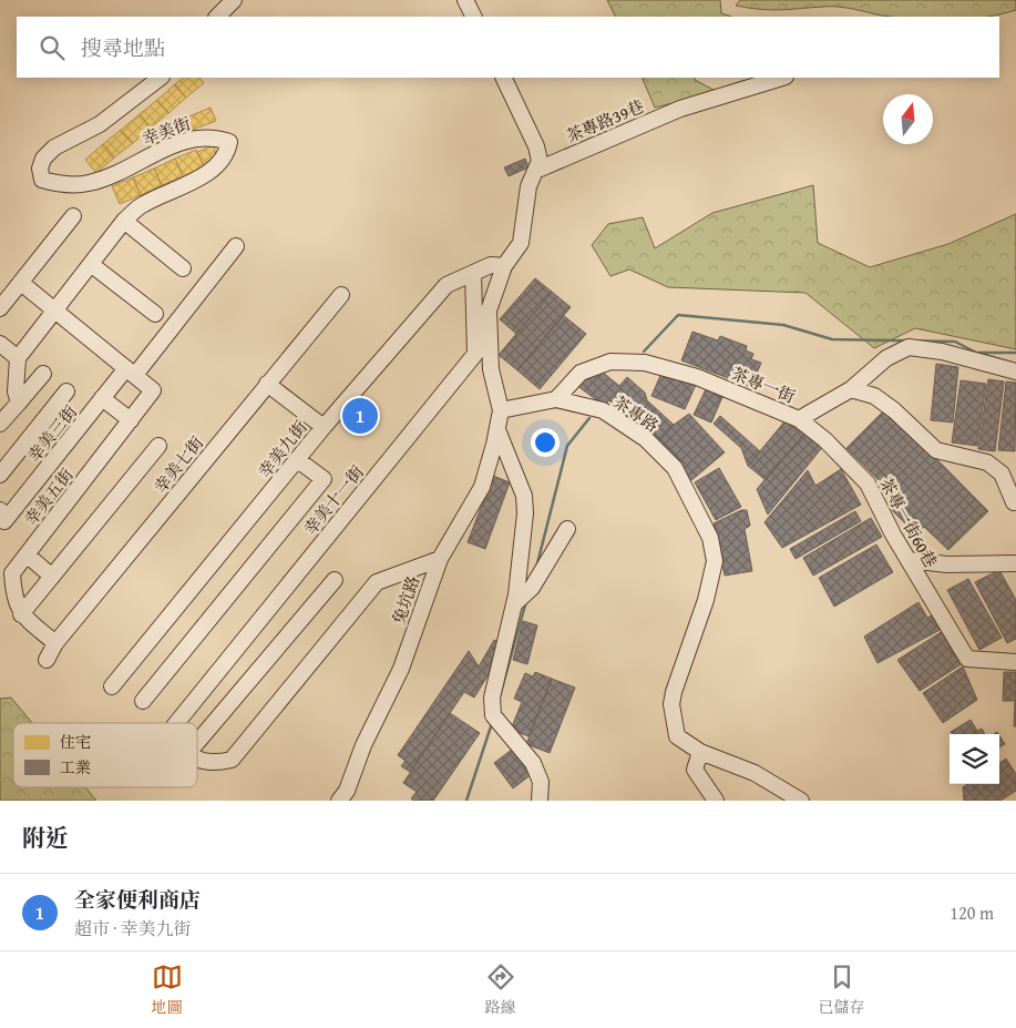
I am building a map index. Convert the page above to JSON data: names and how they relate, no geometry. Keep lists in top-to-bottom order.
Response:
{
  "streets": {
    "street": [
      "茶專路39巷",
      "幸美街",
      "茶專一街",
      "茶專路",
      "幸美三街",
      "幸美九街",
      "幸美七街",
      "幸美五街",
      "幸美十一街",
      "茶專一街60巷",
      "兔坑路"
    ]
  },
  "crossings": [
    ["茶專一街", "茶專路"],
    ["茶專一街", "茶專一街60巷"],
    ["茶專路", "兔坑路"],
    ["幸美三街", "幸美五街"],
    ["幸美九街", "幸美十一街"]
  ],
  "legend": ["住宅", "工業"],
  "north": "top",
  "page": {
    "search": "搜尋地點",
    "pins": "1",
    "heading": "附近",
    "list": [
      {
        "mark": "1",
        "name": "全家便利商店",
        "note": "超市 · 幸美九街",
        "value": "120 m"
      }
    ],
    "nav": ["地圖", "路線", "已儲存"]
  }
}
